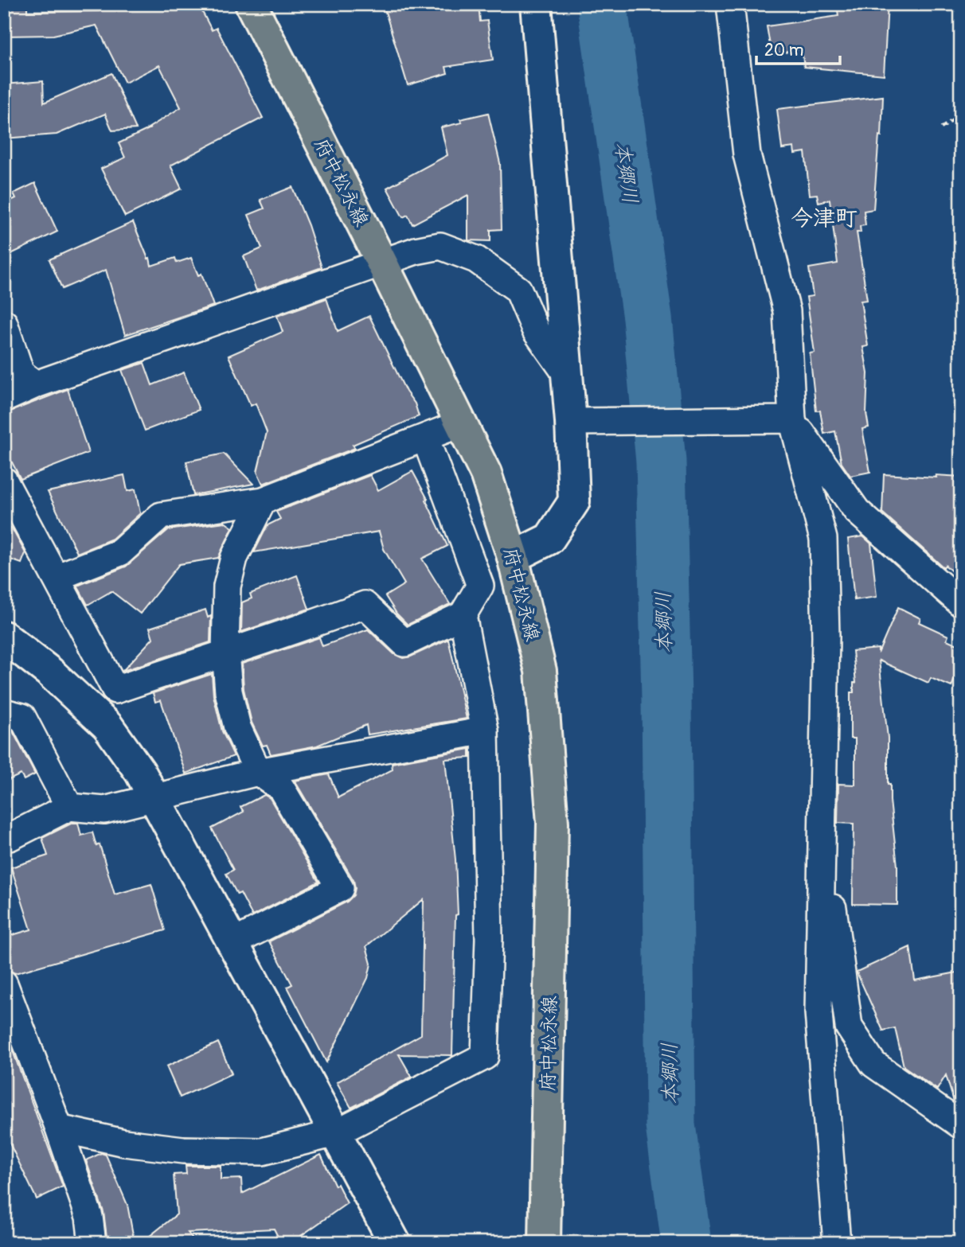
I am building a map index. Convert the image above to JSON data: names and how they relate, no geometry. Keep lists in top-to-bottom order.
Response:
{
  "streets": {
    "main road": ["府中松永線"]
  },
  "districts": ["今津町"],
  "water": ["本郷川"],
  "scale_bar": "20 m"
}
